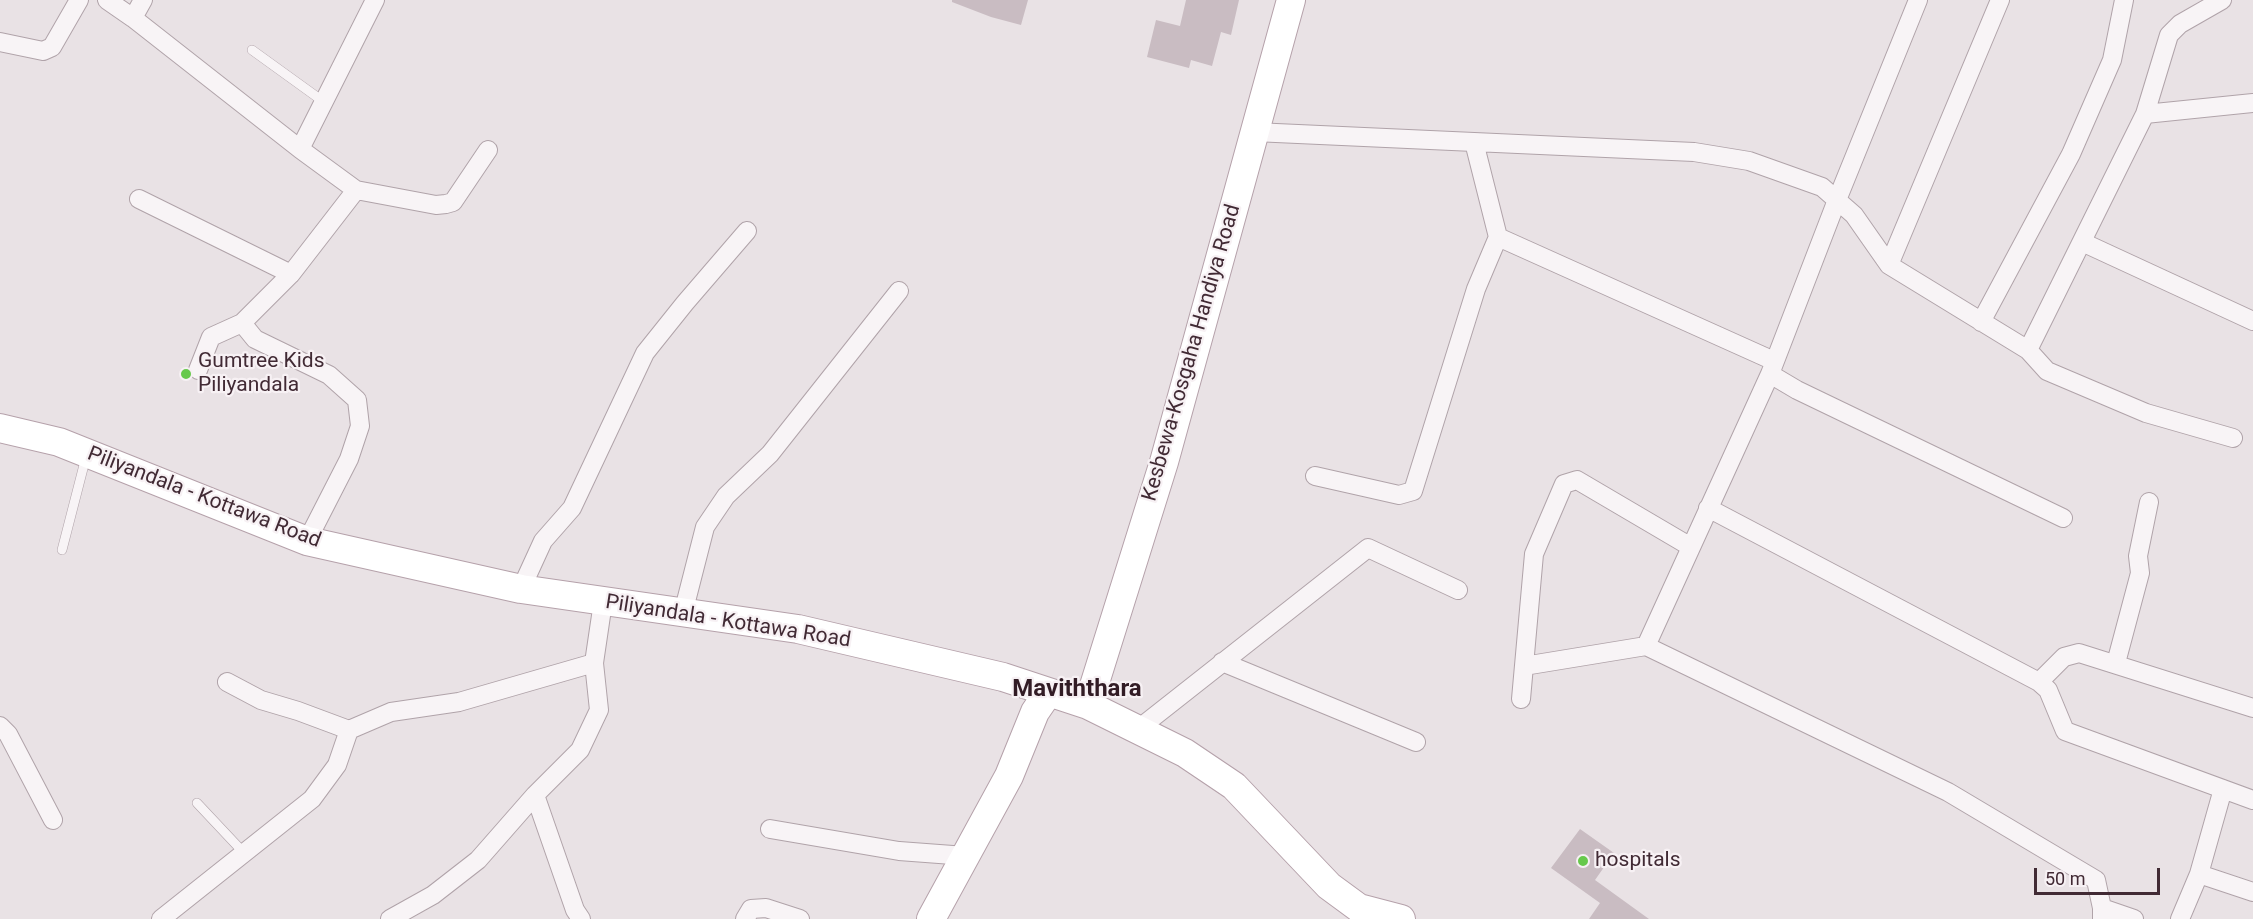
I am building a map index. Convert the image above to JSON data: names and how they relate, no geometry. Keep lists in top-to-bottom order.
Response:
{
  "streets": {
    "main road": ["Kesbewa-Kosgaha Handiya Road", "Piliyandala - Kottawa Road"]
  },
  "crossings": [
    ["Kesbewa-Kosgaha Handiya Road", "Piliyandala - Kottawa Road"]
  ],
  "districts": ["Maviththara"],
  "places": ["Gumtree Kids Piliyandala", "hospitals"],
  "scale_bar": "50 m"
}
